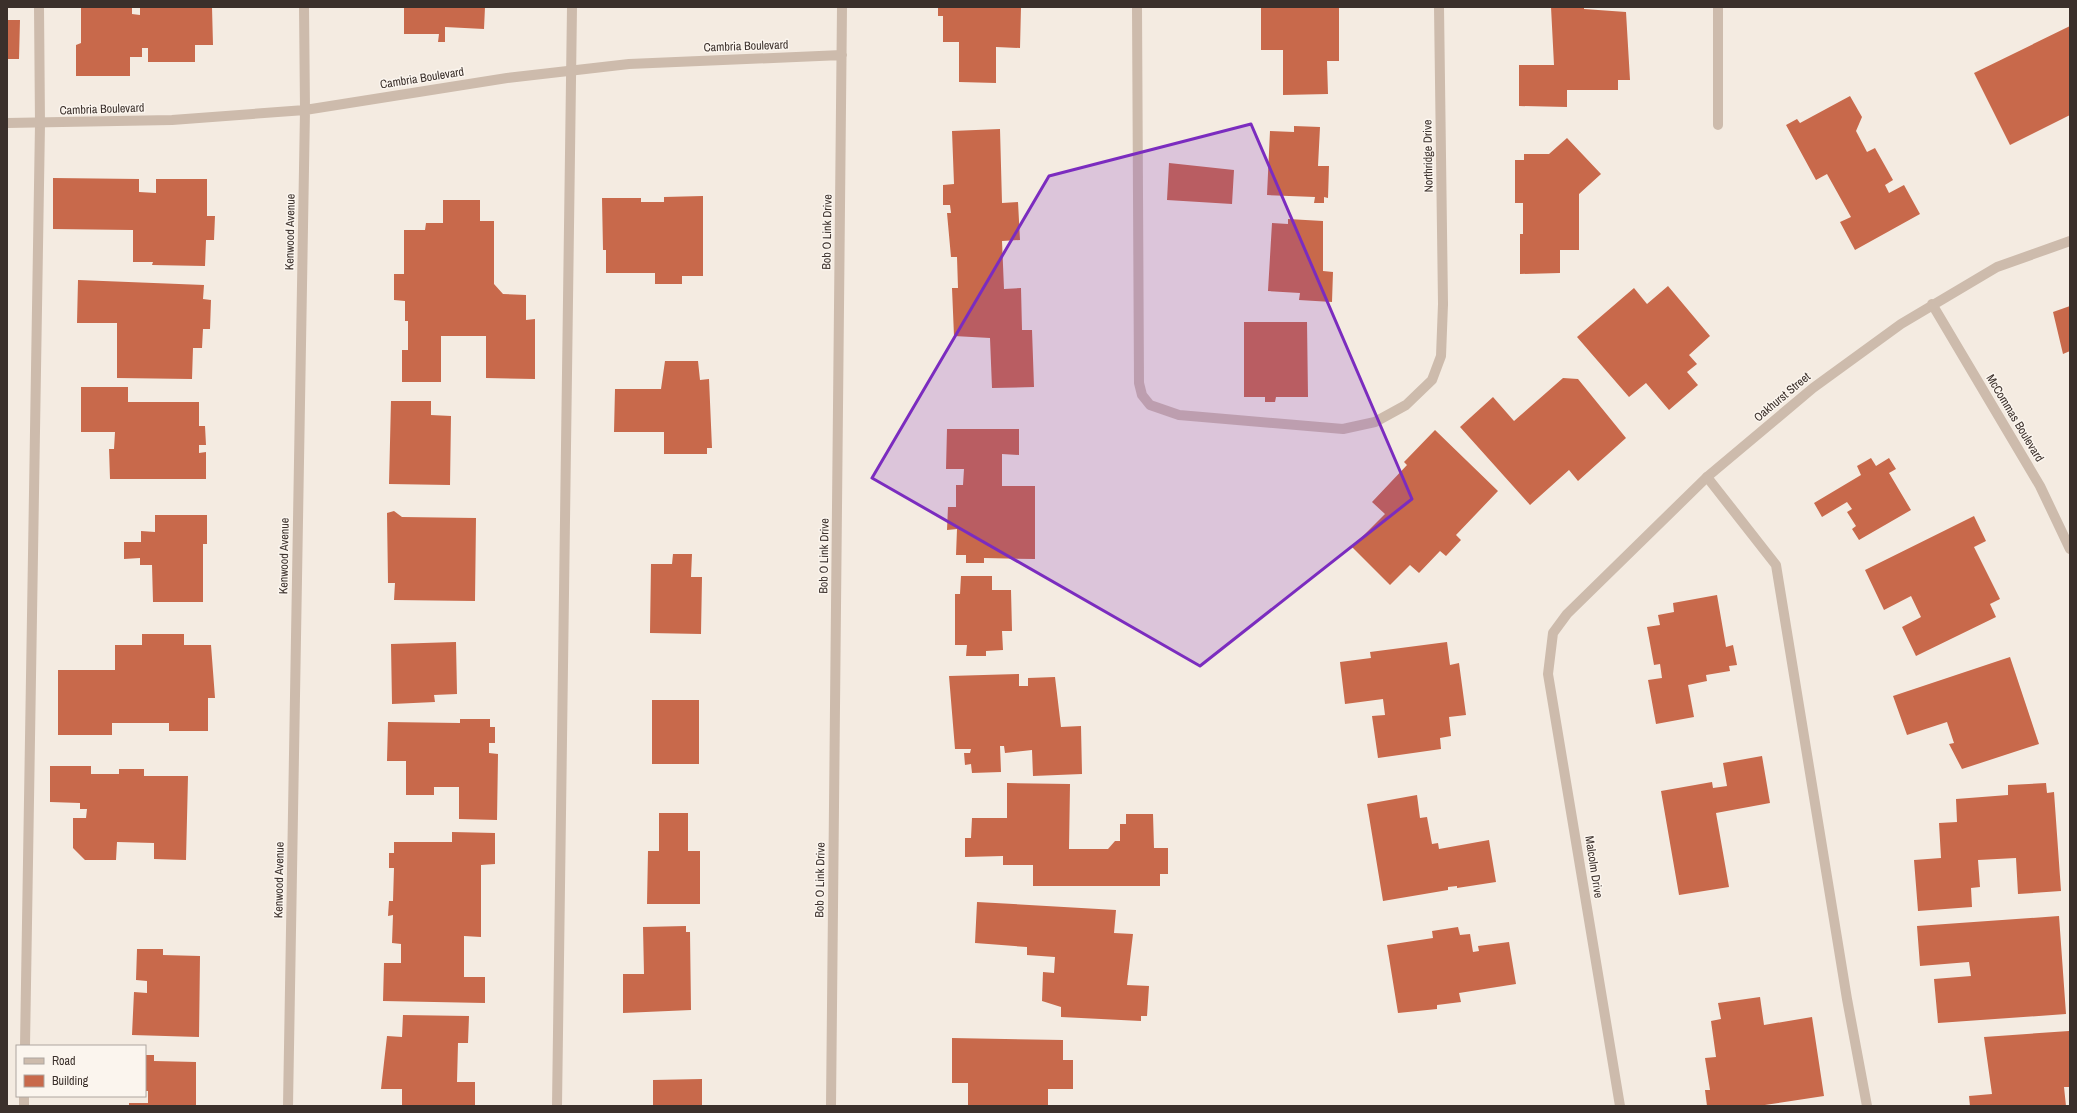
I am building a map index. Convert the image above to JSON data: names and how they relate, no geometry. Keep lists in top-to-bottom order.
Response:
{
  "streets": {
    "street": [
      "Cambria Boulevard",
      "Northridge Drive",
      "Kenwood Avenue",
      "Bob O Link Drive",
      "Oakhurst Street",
      "McCommas Boulevard",
      "Malcolm Drive"
    ]
  },
  "crossings": [
    ["Cambria Boulevard", "Kenwood Avenue"],
    ["Cambria Boulevard", "Bob O Link Drive"],
    ["Oakhurst Street", "McCommas Boulevard"],
    ["Oakhurst Street", "Malcolm Drive"]
  ],
  "legend": ["Road", "Building"]
}
